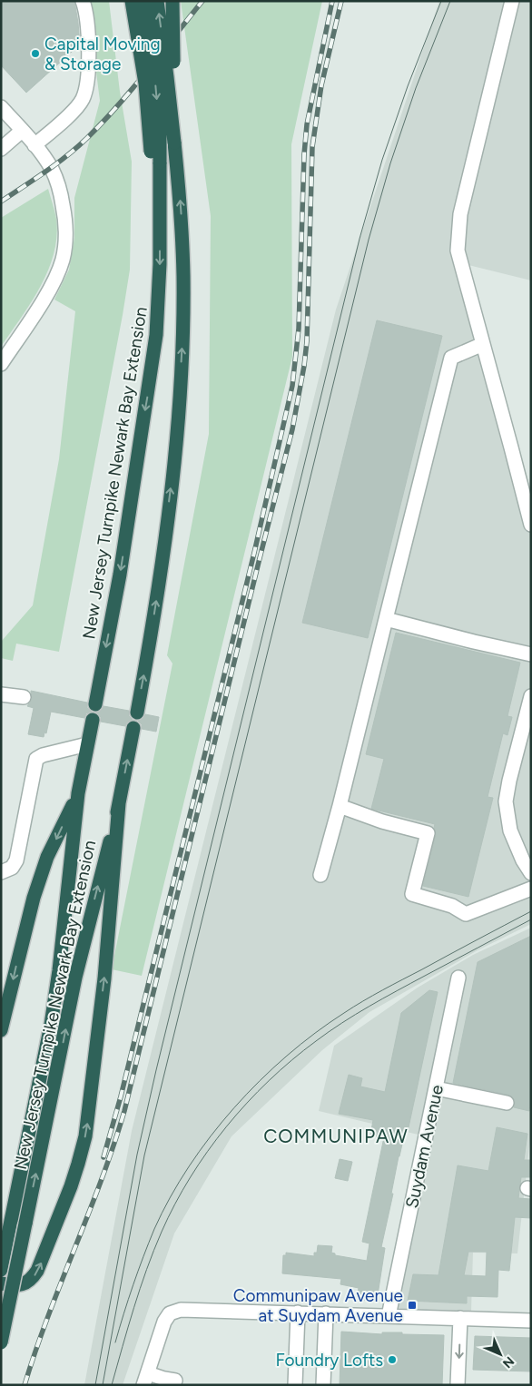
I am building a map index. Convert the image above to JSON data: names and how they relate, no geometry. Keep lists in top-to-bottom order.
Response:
{
  "streets": {
    "highway": ["New Jersey Turnpike Newark Bay Extension"],
    "street": ["Suydam Avenue"]
  },
  "districts": ["COMMUNIPAW"],
  "places": {
    "other": ["Capital Moving & Storage", "Foundry Lofts"],
    "transit": ["Communipaw Avenue at Suydam Avenue"]
  },
  "north": "bottom right"
}
